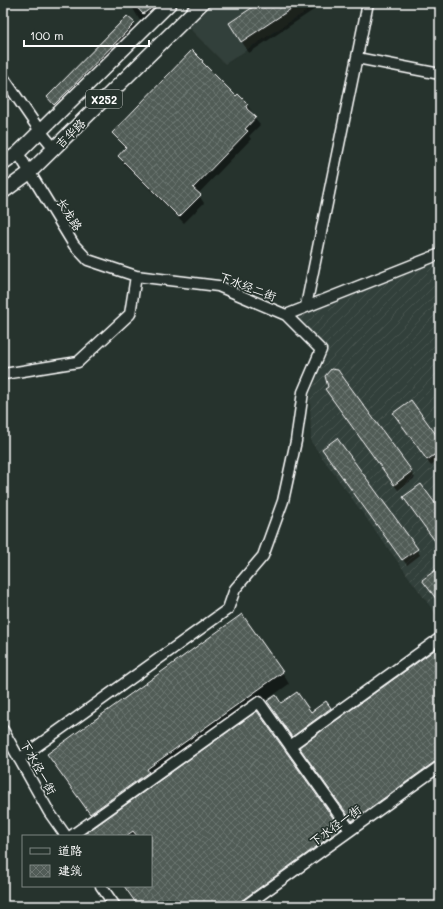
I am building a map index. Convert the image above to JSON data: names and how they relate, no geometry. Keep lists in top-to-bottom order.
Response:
{
  "streets": {
    "main road": ["X252", "吉华路"],
    "street": ["长龙路", "下水经二街", "下水径一街"]
  },
  "crossings": [
    ["吉华路", "长龙路"],
    ["长龙路", "下水经二街"],
    ["下水经二街", "下水径一街"]
  ],
  "legend": ["道路", "建筑"],
  "scale_bar": "100 m"
}
